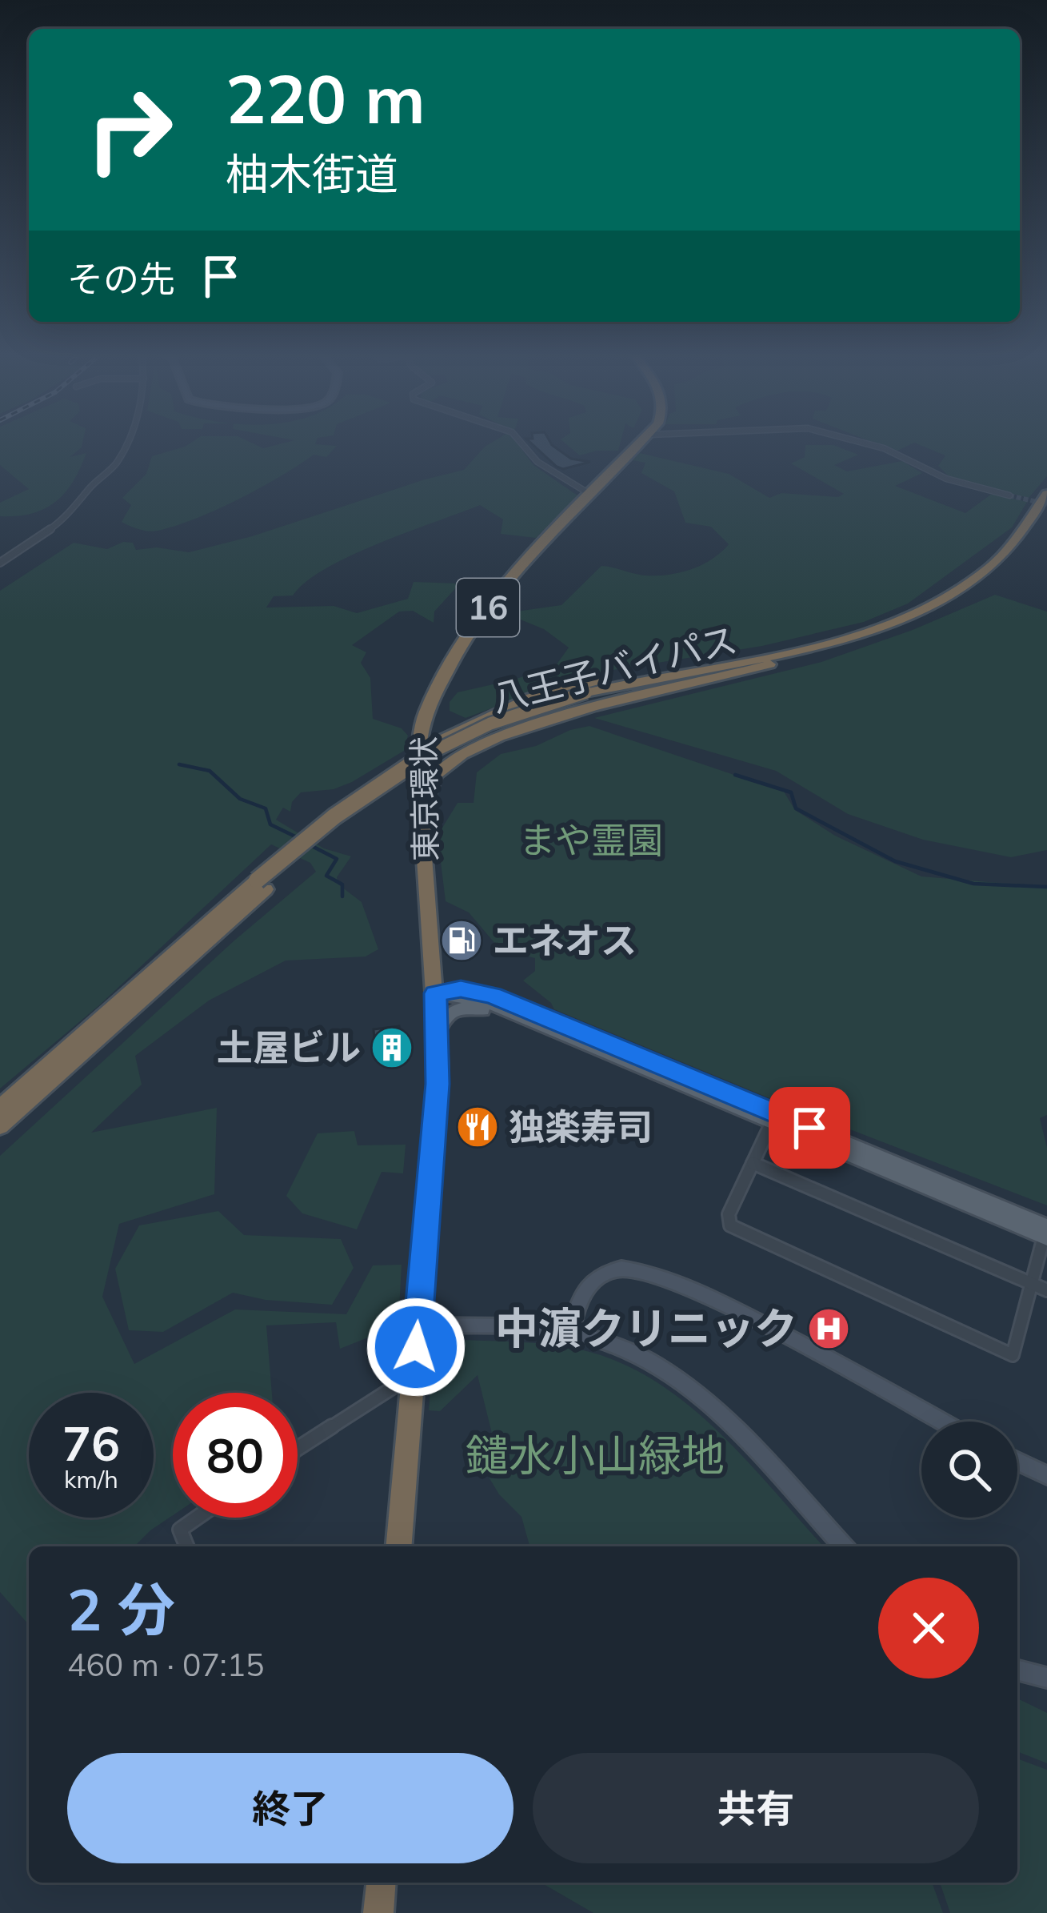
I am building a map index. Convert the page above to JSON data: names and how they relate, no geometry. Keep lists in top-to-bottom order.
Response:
{
  "streets": {
    "highway": ["16", "八王子バイパス", "東京環状"]
  },
  "crossings": [
    ["16", "東京環状"]
  ],
  "parks": ["まや霊園", "鑓水小山緑地"],
  "places": {
    "fuel station": ["エネオス"],
    "building": ["土屋ビル"],
    "restaurant": ["独楽寿司"],
    "hospital": ["中濵クリニック"]
  },
  "page": {
    "turn": ["220 m", "柚木街道"],
    "then": "その先",
    "speed": "76 km/h",
    "limit": "80",
    "heading": ["2 分", "460 m · 07:15"],
    "buttons": ["終了", "共有"]
  }
}
